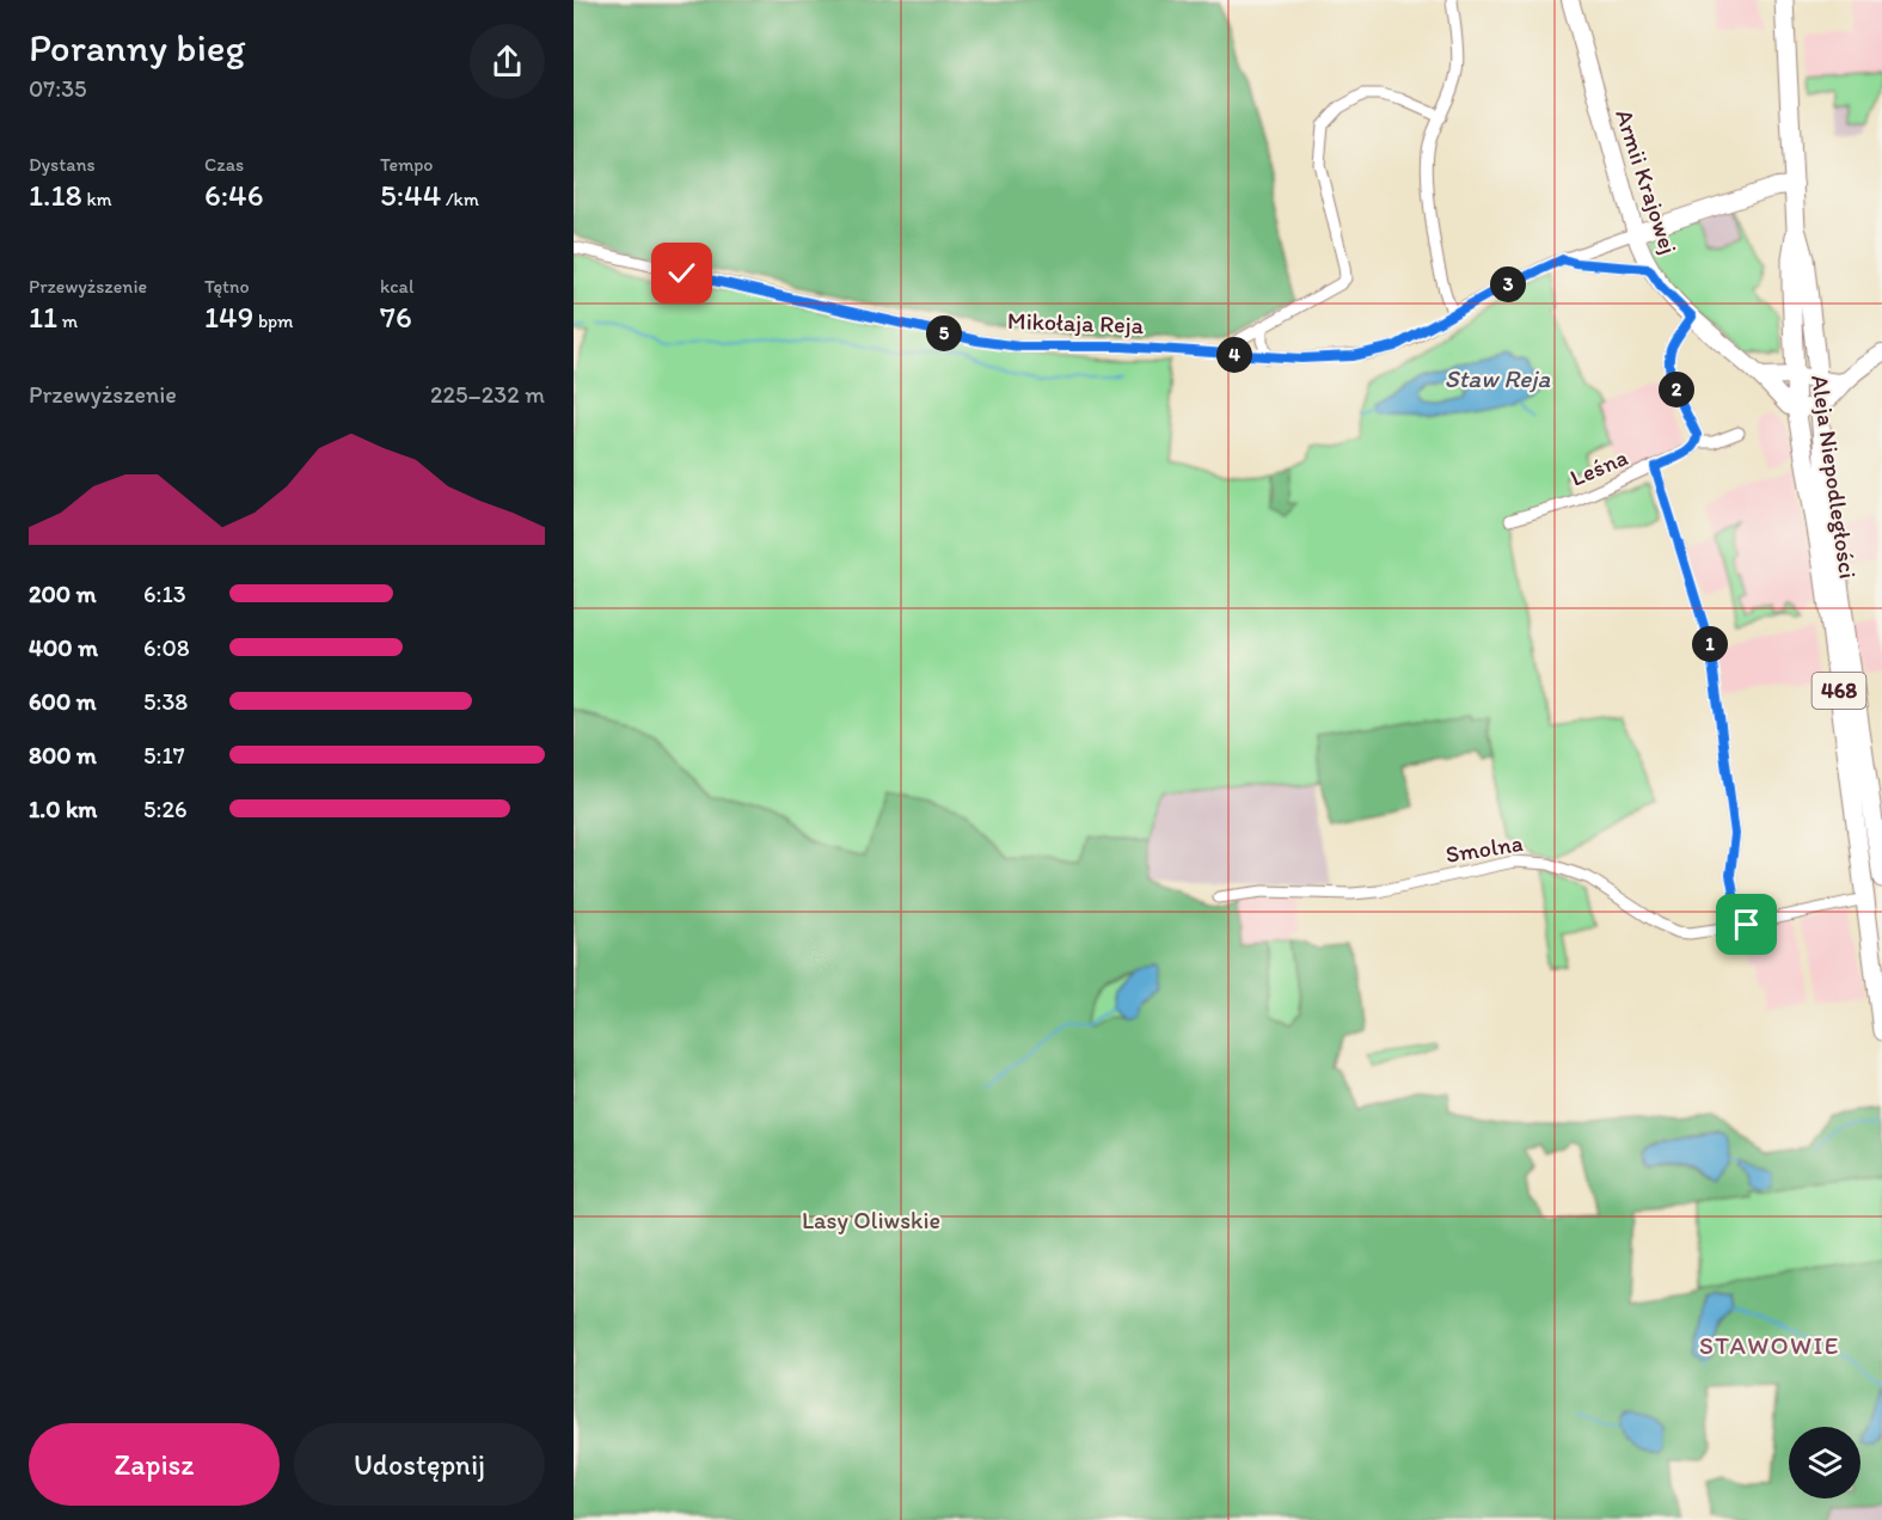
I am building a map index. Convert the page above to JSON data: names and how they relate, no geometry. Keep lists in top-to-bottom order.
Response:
{
  "streets": {
    "main road": ["Aleja Niepodległości", "468"],
    "street": [
      "Armii Krajowej",
      "Mikołaja Reja",
      "Leśna",
      "Smolna"
    ]
  },
  "crossings": [
    ["Armii Krajowej", "Mikołaja Reja"],
    ["Armii Krajowej", "Aleja Niepodległości"],
    ["Mikołaja Reja", "Aleja Niepodległości"],
    ["Aleja Niepodległości", "Smolna"]
  ],
  "districts": ["STAWOWIE"],
  "water": ["Staw Reja"],
  "parks": ["Lasy Oliwskie"],
  "page": {
    "heading": ["Poranny bieg", "07:35"],
    "stats": [
      ["Dystans", "1.18 km"],
      ["Czas", "6:46"],
      ["Tempo", "5:44 /km"],
      ["Przewyższenie", "11 m"],
      ["Tętno", "149 bpm"],
      ["kcal", "76"]
    ],
    "pins": [
      "3",
      "5",
      "4",
      "2",
      "1"
    ],
    "chart": ["Przewyższenie", "225–232 m"],
    "list": [
      {
        "name": "200 m",
        "note": "6:13"
      },
      {
        "name": "400 m",
        "note": "6:08"
      },
      {
        "name": "600 m",
        "note": "5:38"
      },
      {
        "name": "800 m",
        "note": "5:17"
      },
      {
        "name": "1.0 km",
        "note": "5:26"
      }
    ],
    "buttons": ["Zapisz", "Udostępnij"]
  }
}
